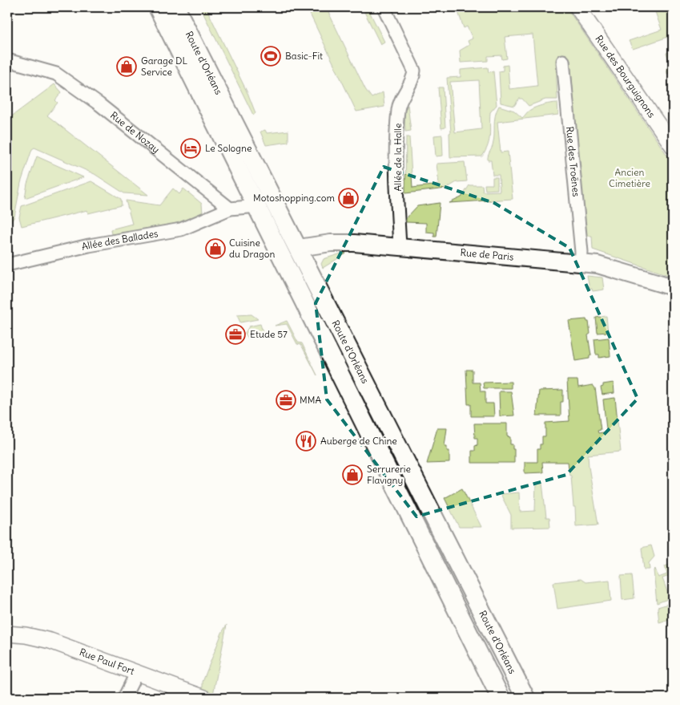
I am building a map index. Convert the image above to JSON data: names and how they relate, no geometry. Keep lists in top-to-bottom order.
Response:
{
  "streets": {
    "main road": ["Route d'Orléans", "Rue de Paris"],
    "street": [
      "Rue des Bourguignons",
      "Rue de Nozay",
      "Allée de la Halle",
      "Rue des Troënes",
      "Allée des Ballades",
      "Rue Paul Fort"
    ]
  },
  "crossings": [
    ["Route d'Orléans", "Rue de Paris"],
    ["Rue de Nozay", "Allée des Ballades"],
    ["Allée de la Halle", "Rue de Paris"],
    ["Rue des Troënes", "Rue de Paris"]
  ],
  "parks": ["Ancien Cimetière"],
  "places": {
    "sports": ["Basic-Fit"],
    "shop": [
      "Garage DL Service",
      "Motoshopping.com",
      "Cuisine du Dragon",
      "Serrurerie Flavigny"
    ],
    "hotel": ["Le Sologne"],
    "office": ["Etude 57", "MMA"],
    "restaurant": ["Auberge de Chine"]
  }
}
